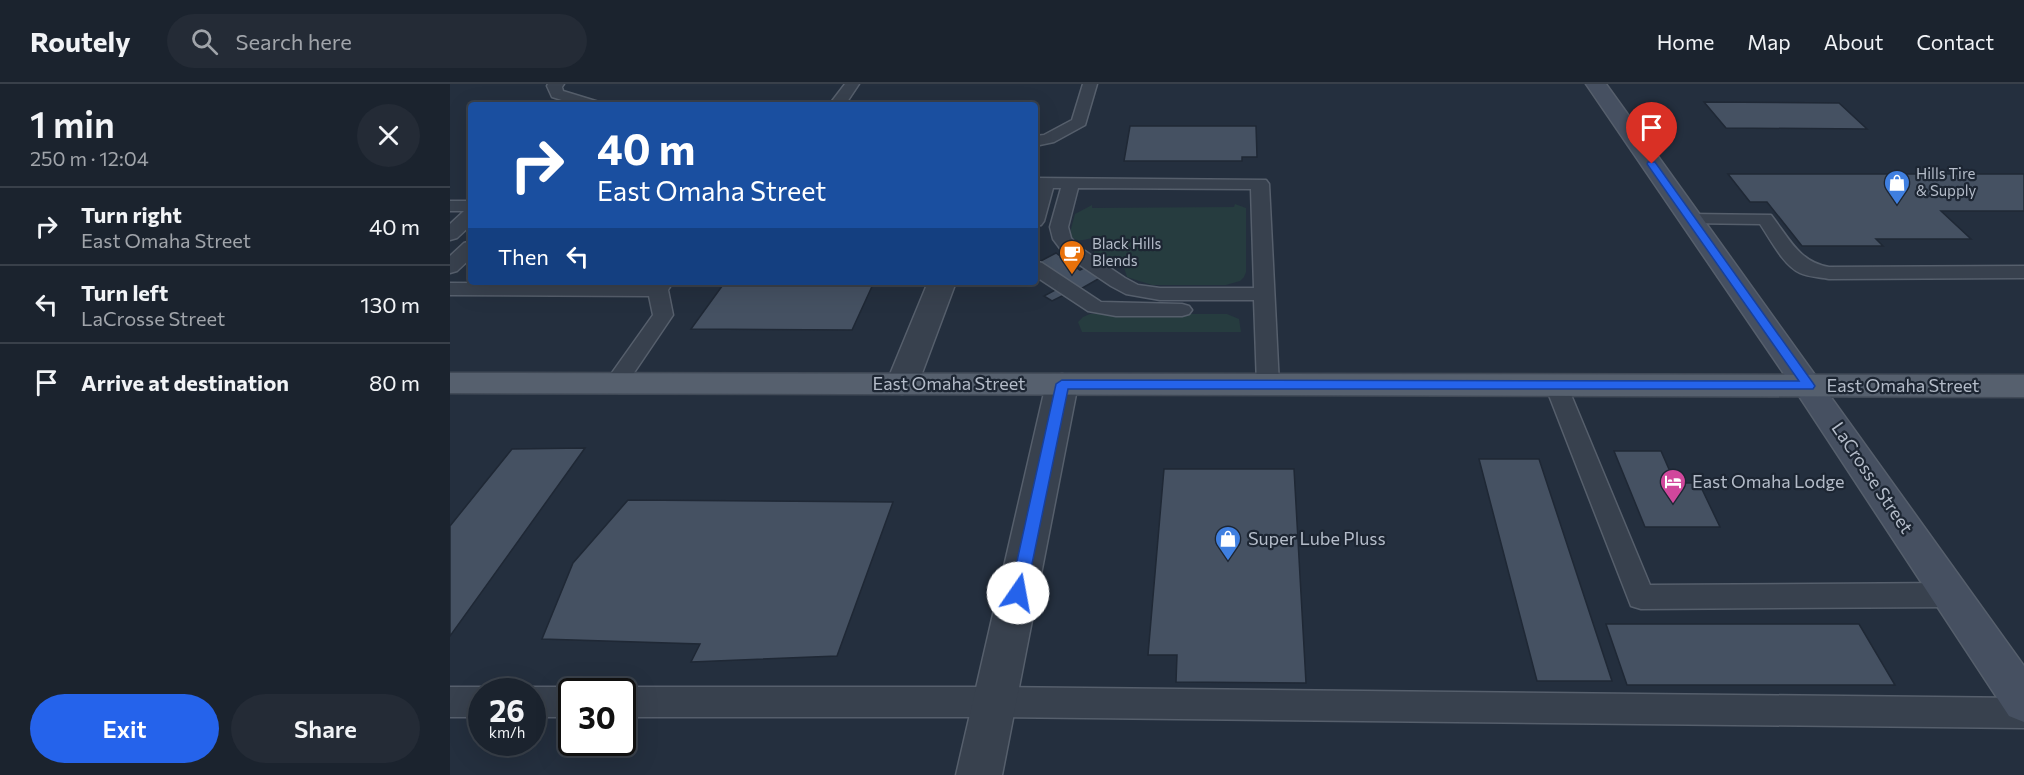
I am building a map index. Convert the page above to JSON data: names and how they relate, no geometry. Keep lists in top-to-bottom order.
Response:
{
  "streets": {
    "main road": ["East Omaha Street", "LaCrosse Street"]
  },
  "crossings": [
    ["East Omaha Street", "LaCrosse Street"]
  ],
  "places": {
    "shop": ["Hills Tire & Supply", "Super Lube Pluss"],
    "cafe": ["Black Hills Blends"],
    "hotel": ["East Omaha Lodge"]
  },
  "page": {
    "header": "Routely",
    "search": "Search here",
    "nav": [
      "Home",
      "Map",
      "About",
      "Contact"
    ],
    "heading": ["1 min", "250 m · 12:04"],
    "turn": ["40 m", "East Omaha Street"],
    "list": [
      {
        "name": "Turn right",
        "note": "East Omaha Street",
        "value": "40 m"
      },
      {
        "name": "Turn left",
        "note": "LaCrosse Street",
        "value": "130 m"
      },
      {
        "name": "Arrive at destination",
        "value": "80 m"
      }
    ],
    "then": "Then",
    "speed": "26 km/h",
    "limit": "30",
    "buttons": ["Exit", "Share"]
  }
}
